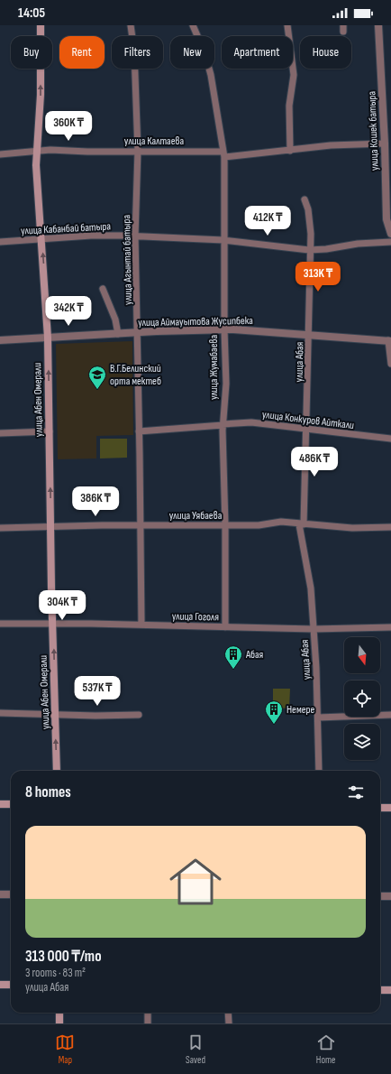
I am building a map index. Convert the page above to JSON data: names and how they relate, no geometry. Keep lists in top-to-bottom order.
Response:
{
  "streets": {
    "main road": ["улица Абен Омерали"],
    "street": [
      "улица Кошек батыра",
      "улица Калтаева",
      "улица Кабанбай батыра",
      "улица Агынтай батыра",
      "улица Аймауытова Жусипбека",
      "улица Абая",
      "улица Жумабаева",
      "улица Конкуров Айткали",
      "улица Уябаева",
      "улица Гоголя"
    ]
  },
  "crossings": [
    ["улица Кошек батыра", "улица Калтаева"],
    ["улица Калтаева", "улица Агынтай батыра"],
    ["улица Калтаева", "улица Жумабаева"],
    ["улица Калтаева", "улица Абен Омерали"],
    ["улица Кабанбай батыра", "улица Агынтай батыра"],
    ["улица Кабанбай батыра", "улица Абая"],
    ["улица Кабанбай батыра", "улица Жумабаева"],
    ["улица Кабанбай батыра", "улица Абен Омерали"],
    ["улица Агынтай батыра", "улица Аймауытова Жусипбека"],
    ["улица Агынтай батыра", "улица Конкуров Айткали"],
    ["улица Агынтай батыра", "улица Уябаева"],
    ["улица Агынтай батыра", "улица Гоголя"],
    ["улица Аймауытова Жусипбека", "улица Абая"],
    ["улица Аймауытова Жусипбека", "улица Жумабаева"],
    ["улица Аймауытова Жусипбека", "улица Абен Омерали"],
    ["улица Абая", "улица Конкуров Айткали"],
    ["улица Абая", "улица Уябаева"],
    ["улица Абая", "улица Гоголя"],
    ["улица Жумабаева", "улица Конкуров Айткали"],
    ["улица Жумабаева", "улица Уябаева"],
    ["улица Жумабаева", "улица Гоголя"],
    ["улица Абен Омерали", "улица Уябаева"],
    ["улица Абен Омерали", "улица Гоголя"]
  ],
  "one_way": ["улица Абен Омерали"],
  "places": {
    "school or university": ["В.Г.Белинский орта мектеб"],
    "building": ["Абая", "Немере"]
  },
  "north": "bottom",
  "page": {
    "status": "14:05",
    "chip": [
      "Buy",
      "Rent",
      "Filters",
      "New",
      "Apartment",
      "House"
    ],
    "price": [
      "360K ₸",
      "412K ₸",
      "313K ₸",
      "342K ₸",
      "486K ₸",
      "386K ₸",
      "304K ₸",
      "537K ₸"
    ],
    "heading": "8 homes",
    "list": [
      {
        "name": "313 000 ₸/mo",
        "note": "3 rooms · 83 m² · улица Абая"
      }
    ],
    "tabs": ["Map", "Saved", "Home"]
  }
}
